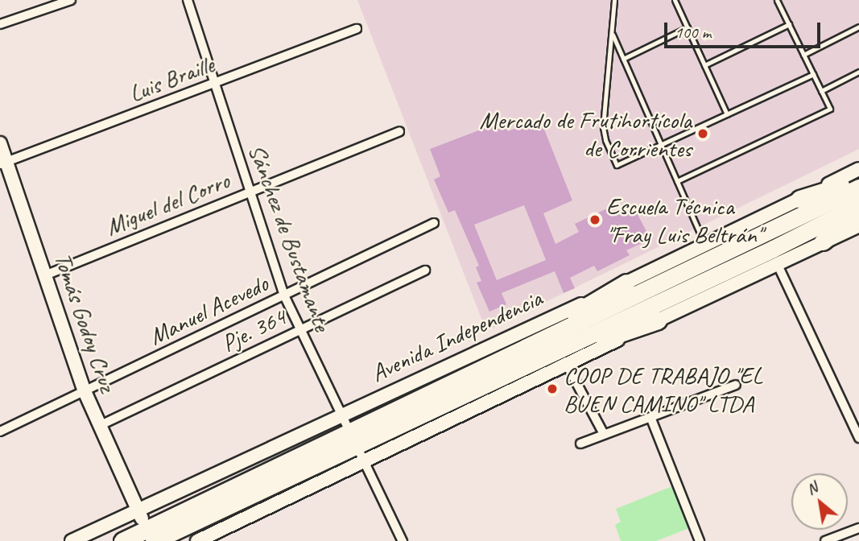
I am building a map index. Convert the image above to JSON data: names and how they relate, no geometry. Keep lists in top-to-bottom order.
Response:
{
  "streets": {
    "highway": ["Avenida Independencia"],
    "main road": ["Tomás Godoy Cruz"],
    "street": [
      "Luis Braille",
      "Miguel del Corro",
      "Sánchez de Bustamante",
      "Manuel Acevedo",
      "Pje. 364"
    ]
  },
  "crossings": [
    ["Luis Braille", "Sánchez de Bustamante"],
    ["Luis Braille", "Tomás Godoy Cruz"],
    ["Miguel del Corro", "Sánchez de Bustamante"],
    ["Miguel del Corro", "Tomás Godoy Cruz"],
    ["Sánchez de Bustamante", "Manuel Acevedo"],
    ["Sánchez de Bustamante", "Pje. 364"],
    ["Sánchez de Bustamante", "Avenida Independencia"],
    ["Manuel Acevedo", "Tomás Godoy Cruz"],
    ["Tomás Godoy Cruz", "Pje. 364"],
    ["Tomás Godoy Cruz", "Avenida Independencia"]
  ],
  "places": ["Mercado de Frutihortícola de Corrientes", "Escuela Técnica \"Fray Luis Beltrán\"", "COOP DE TRABAJO \"EL BUEN CAMINO\" LTDA"],
  "scale_bar": "100 m",
  "north": "top left"
}
